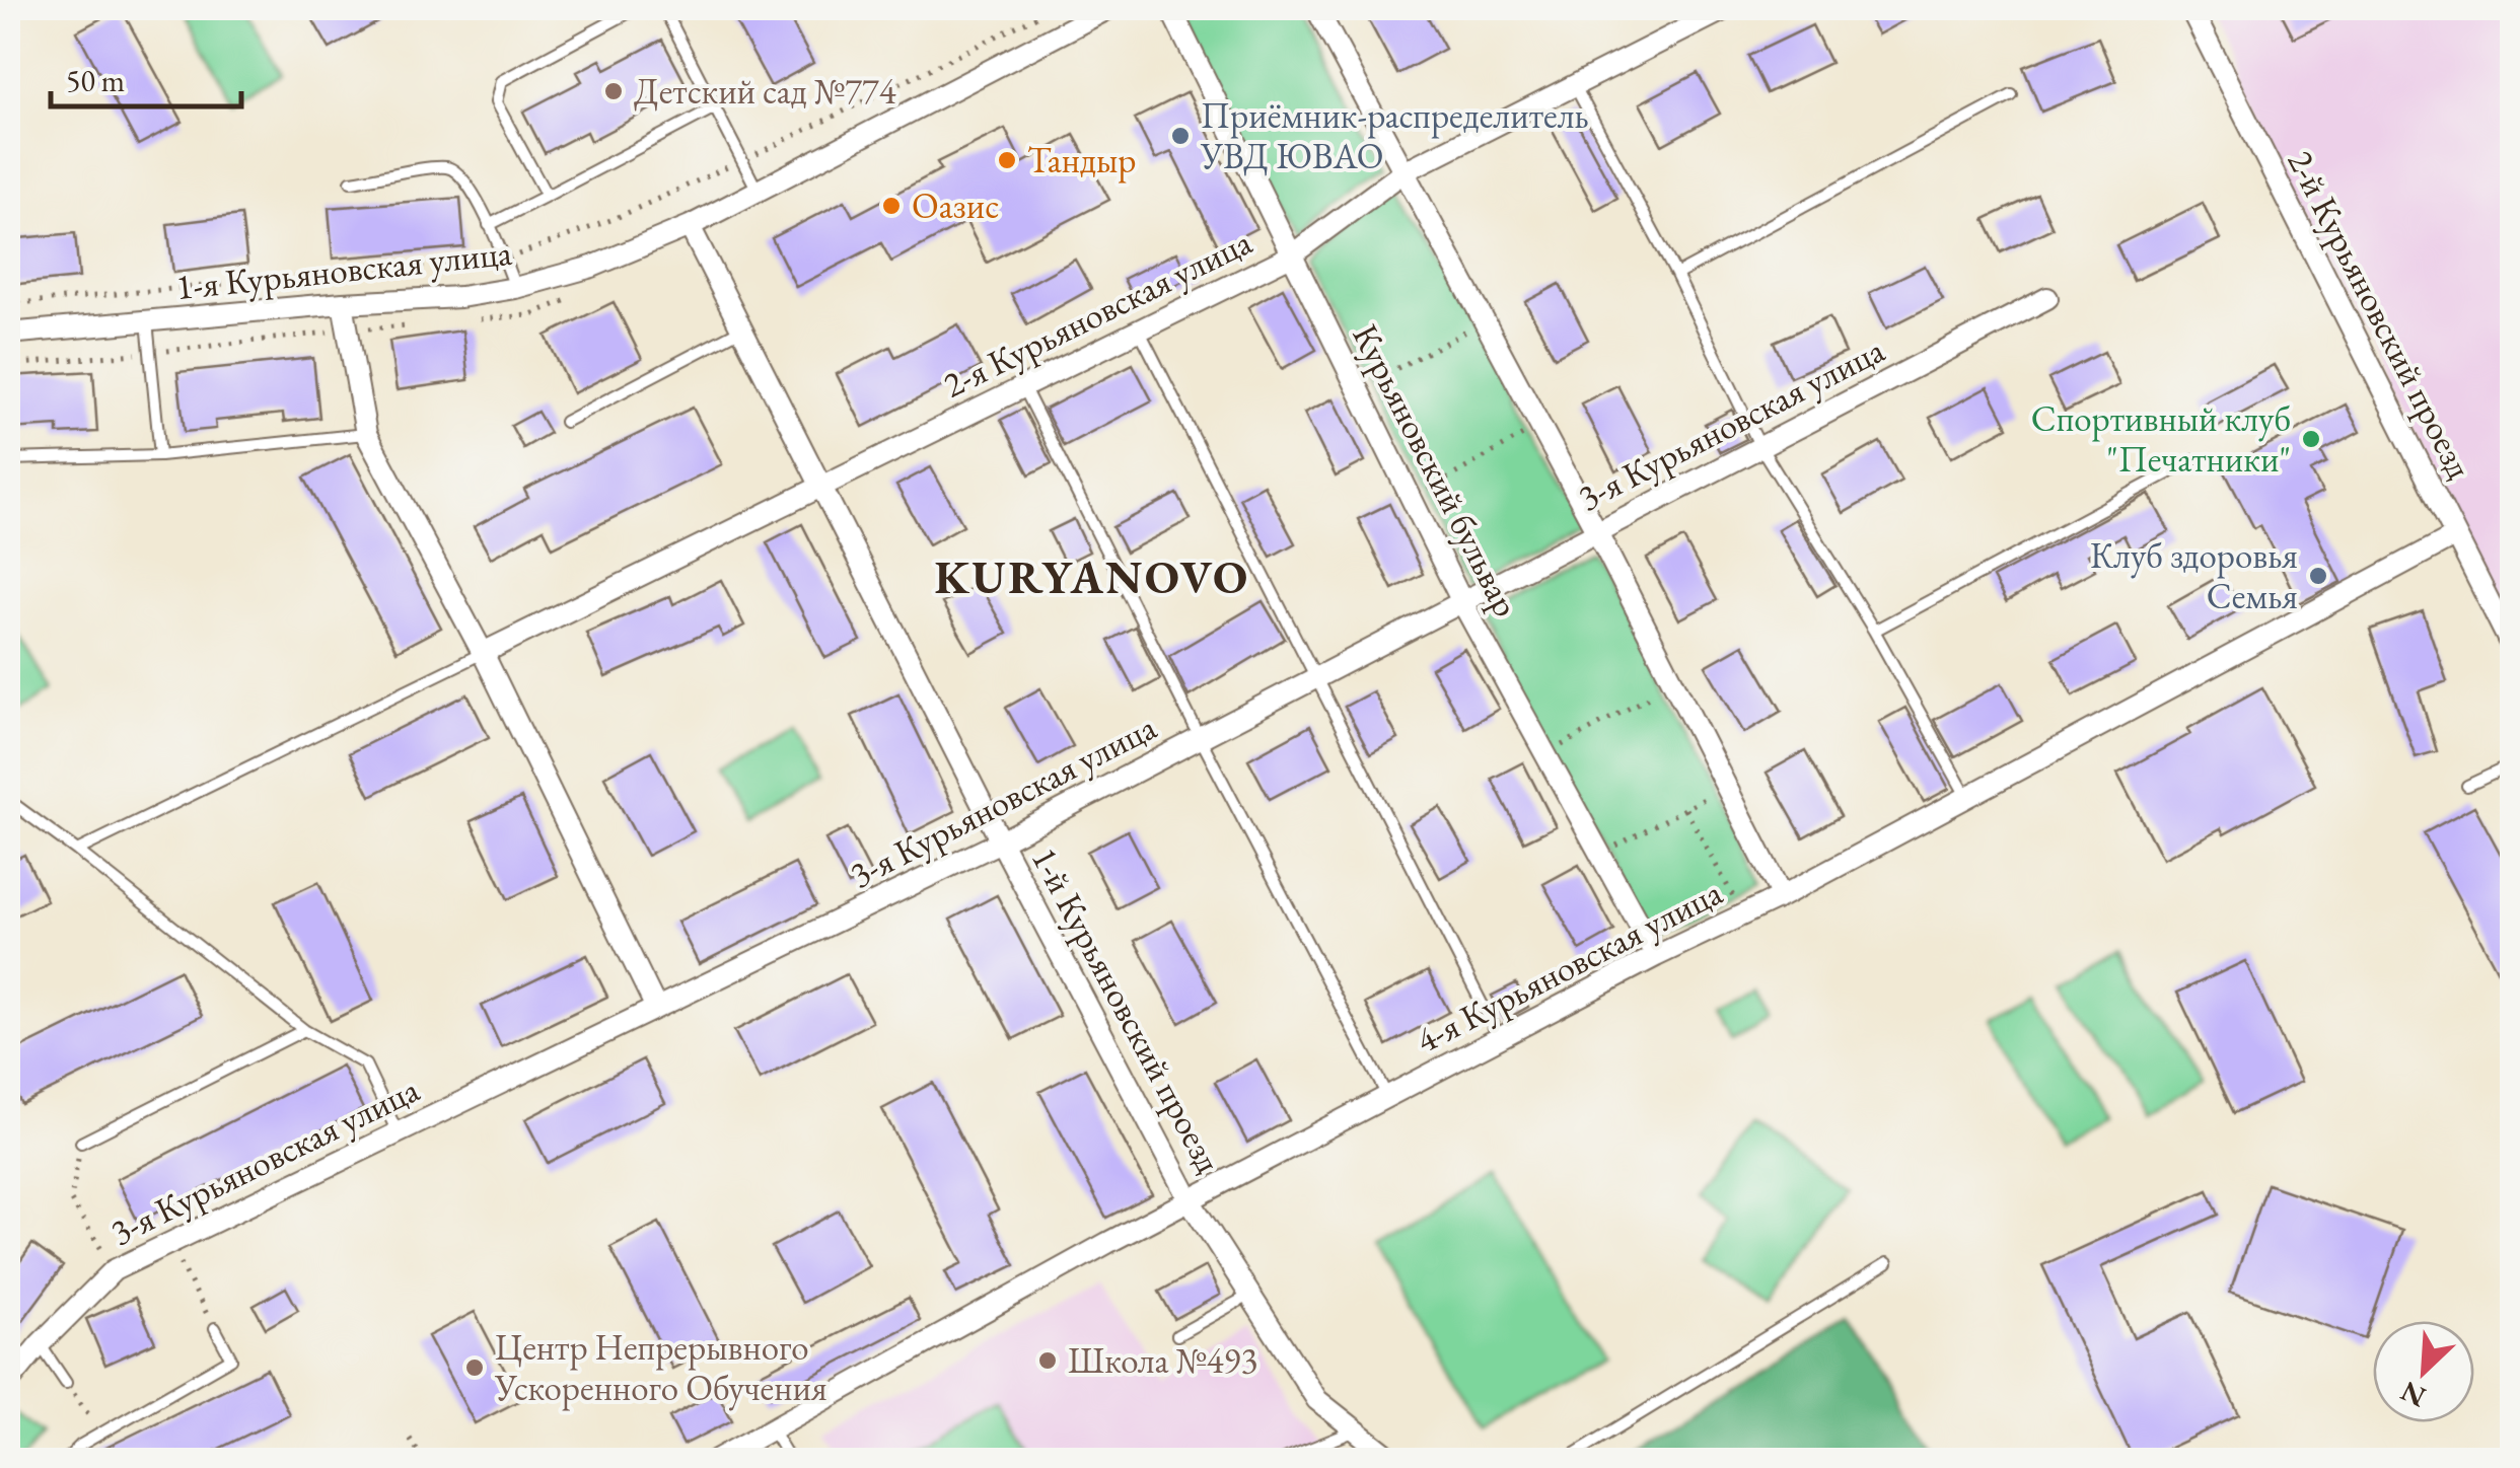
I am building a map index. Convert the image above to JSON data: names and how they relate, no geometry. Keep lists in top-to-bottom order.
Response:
{
  "streets": {
    "street": [
      "1-я Курьяновская улица",
      "2-я Курьяновская улица",
      "2-й Курьяновский проезд",
      "3-я Курьяновская улица",
      "Курьяновский бульвар",
      "4-я Курьяновская улица",
      "1-й Курьяновский проезд"
    ]
  },
  "crossings": [
    ["1-я Курьяновская улица", "1-й Курьяновский проезд"],
    ["2-я Курьяновская улица", "Курьяновский бульвар"],
    ["2-я Курьяновская улица", "1-й Курьяновский проезд"],
    ["2-й Курьяновский проезд", "4-я Курьяновская улица"],
    ["3-я Курьяновская улица", "Курьяновский бульвар"],
    ["3-я Курьяновская улица", "1-й Курьяновский проезд"],
    ["Курьяновский бульвар", "4-я Курьяновская улица"],
    ["4-я Курьяновская улица", "1-й Курьяновский проезд"]
  ],
  "districts": ["KURYANOVO"],
  "places": [
    "Детский сад №774",
    "Приёмник-распределитель УВД ЮВАО",
    "Тандыр",
    "Оазис",
    "Спортивный клуб \"Печатники\"",
    "Клуб здоровья Семья",
    "Школа №493",
    "Центр Непрерывного Ускоренного Обучения"
  ],
  "scale_bar": "50 m",
  "north": "bottom left"
}
